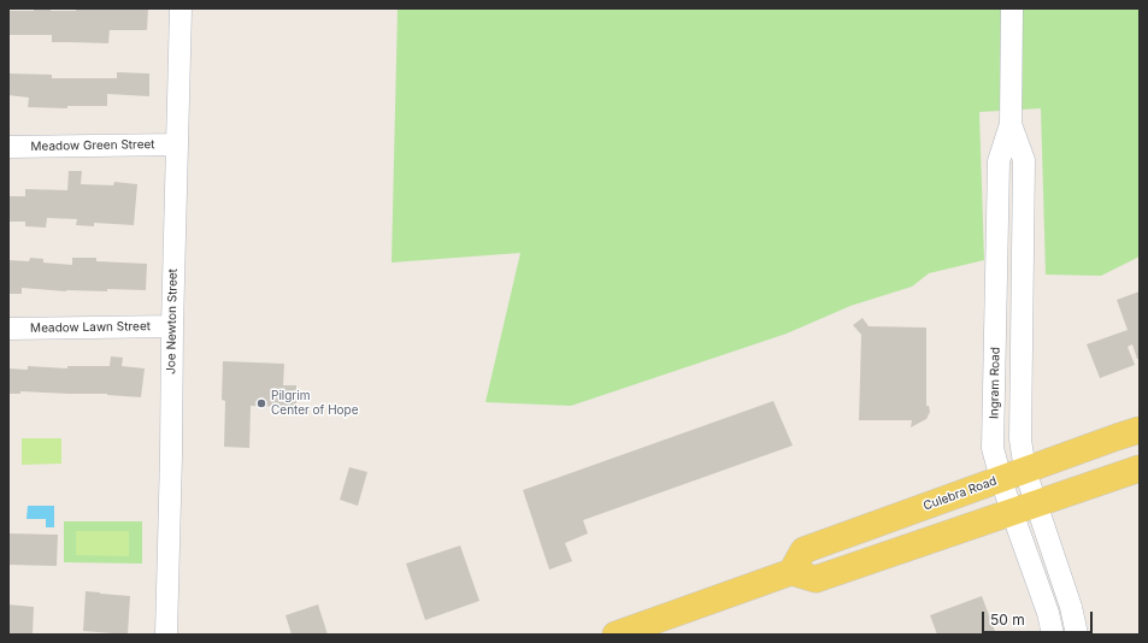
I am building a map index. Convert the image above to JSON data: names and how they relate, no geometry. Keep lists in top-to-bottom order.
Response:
{
  "streets": {
    "main road": ["Culebra Road"],
    "street": [
      "Meadow Green Street",
      "Joe Newton Street",
      "Meadow Lawn Street",
      "Ingram Road"
    ]
  },
  "crossings": [
    ["Meadow Green Street", "Joe Newton Street"],
    ["Joe Newton Street", "Meadow Lawn Street"],
    ["Ingram Road", "Culebra Road"]
  ],
  "places": ["Pilgrim Center of Hope"],
  "scale_bar": "50 m"
}
